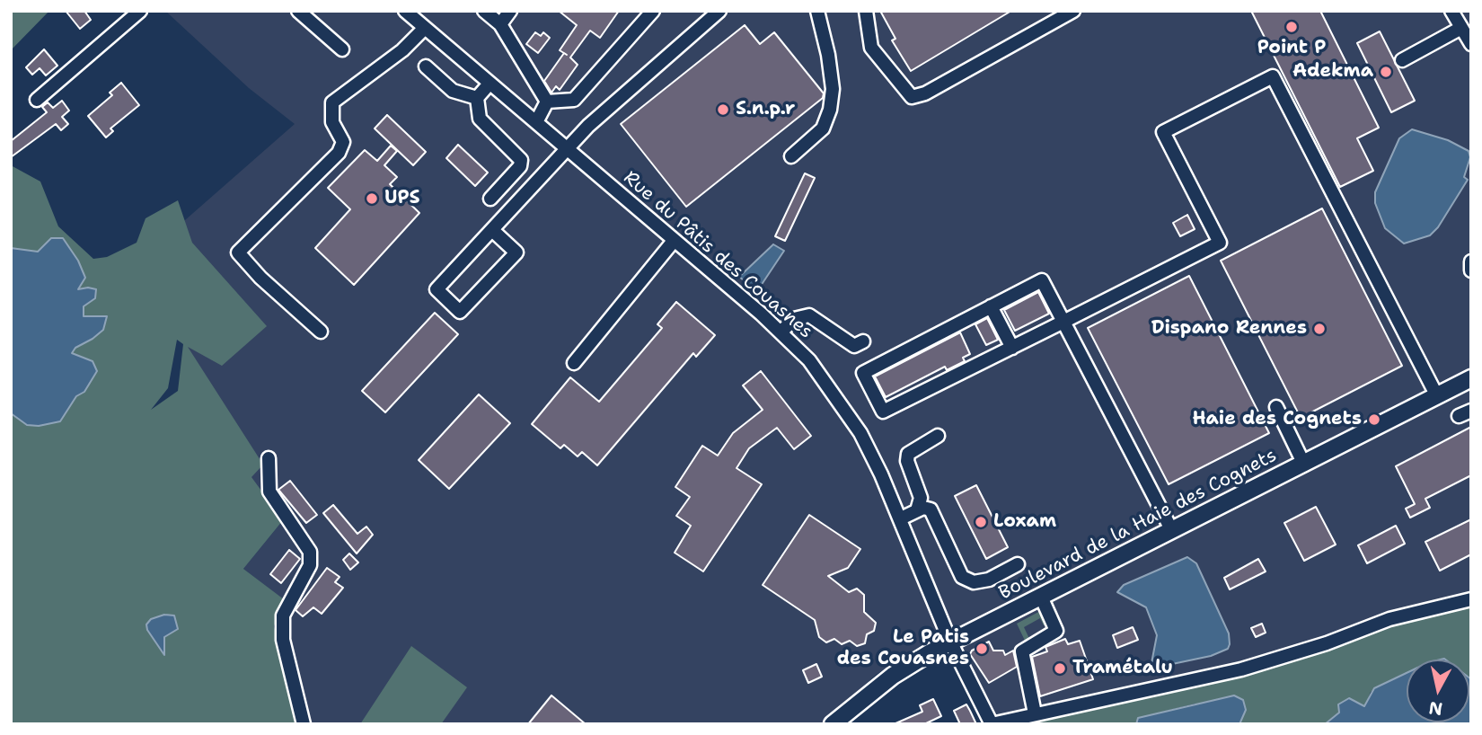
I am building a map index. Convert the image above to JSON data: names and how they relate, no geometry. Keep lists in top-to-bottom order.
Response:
{
  "streets": {
    "main road": ["Boulevard de la Haie des Cognets"],
    "street": ["Rue du Pâtis des Couasnes"]
  },
  "crossings": [
    ["Rue du Pâtis des Couasnes", "Boulevard de la Haie des Cognets"]
  ],
  "places": [
    "Point P",
    "Adekma",
    "S.n.p.r",
    "UPS",
    "Dispano Rennes",
    "Haie des Cognets",
    "Loxam",
    "Le Patis des Couasnes",
    "Tramétalu"
  ],
  "north": "bottom"
}
